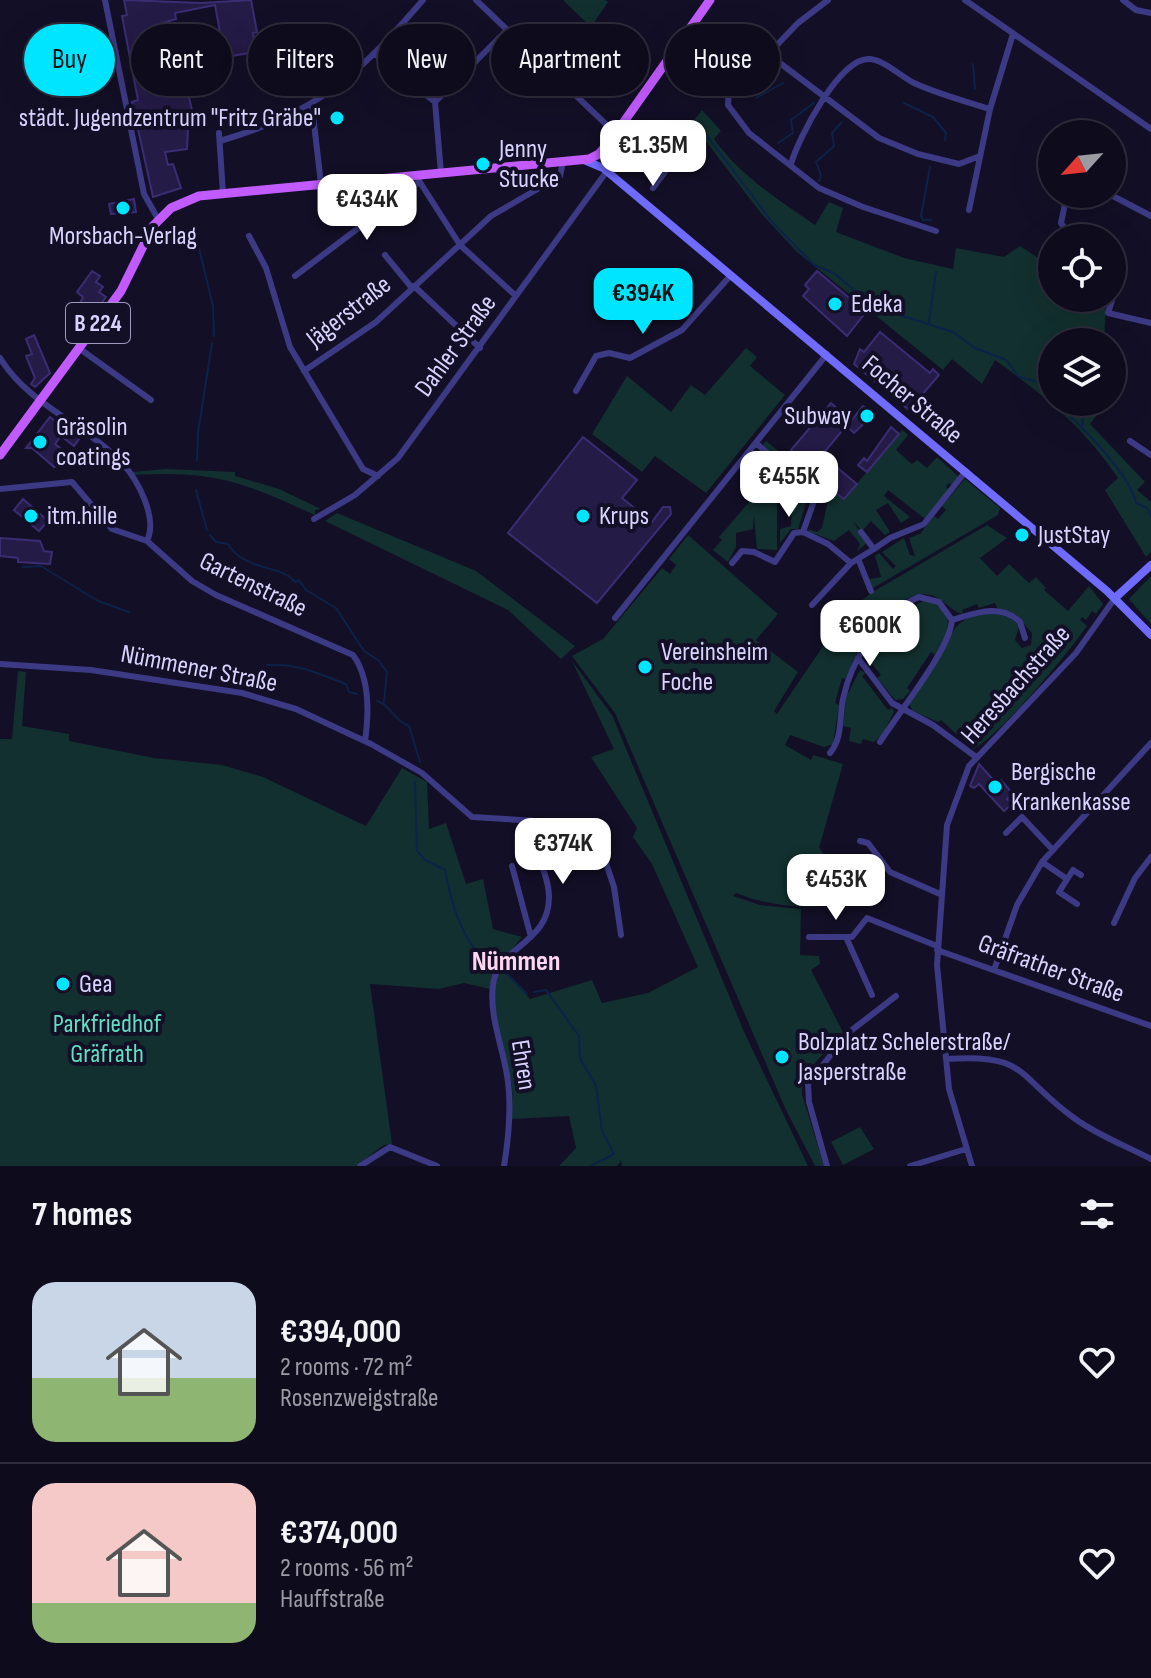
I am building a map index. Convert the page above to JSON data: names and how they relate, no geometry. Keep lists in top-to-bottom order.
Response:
{
  "streets": {
    "main road": ["B 224", "Focher Straße"],
    "street": [
      "Jägerstraße",
      "Dahler Straße",
      "Gartenstraße",
      "Nümmener Straße",
      "Heresbachstraße",
      "Gräfrather Straße",
      "Ehren"
    ]
  },
  "crossings": [
    ["Dahler Straße", "Focher Straße"],
    ["Focher Straße", "Heresbachstraße"],
    ["Gartenstraße", "Nümmener Straße"],
    ["Heresbachstraße", "Gräfrather Straße"]
  ],
  "districts": ["Nümmen"],
  "parks": ["Parkfriedhof Gräfrath"],
  "places": [
    "städt. Jugendzentrum \"Fritz Gräbe\"",
    "Jenny Stucke",
    "Morsbach-Verlag",
    "Edeka",
    "Subway",
    "Gräsolin coatings",
    "itm.hille",
    "Krups",
    "JustStay",
    "Vereinsheim Foche",
    "Bergische Krankenkasse",
    "Gea",
    "Bolzplatz Schelerstraße/ Jasperstraße"
  ],
  "north": "bottom left",
  "page": {
    "chip": [
      "Buy",
      "Rent",
      "Filters",
      "New",
      "Apartment",
      "House"
    ],
    "price": [
      "€1.35M",
      "€434K",
      "€394K",
      "€455K",
      "€600K",
      "€374K",
      "€453K"
    ],
    "heading": "7 homes",
    "list": [
      {
        "name": "€394,000",
        "note": "2 rooms · 72 m² · Rosenzweigstraße"
      },
      {
        "name": "€374,000",
        "note": "2 rooms · 56 m² · Hauffstraße"
      }
    ]
  }
}
